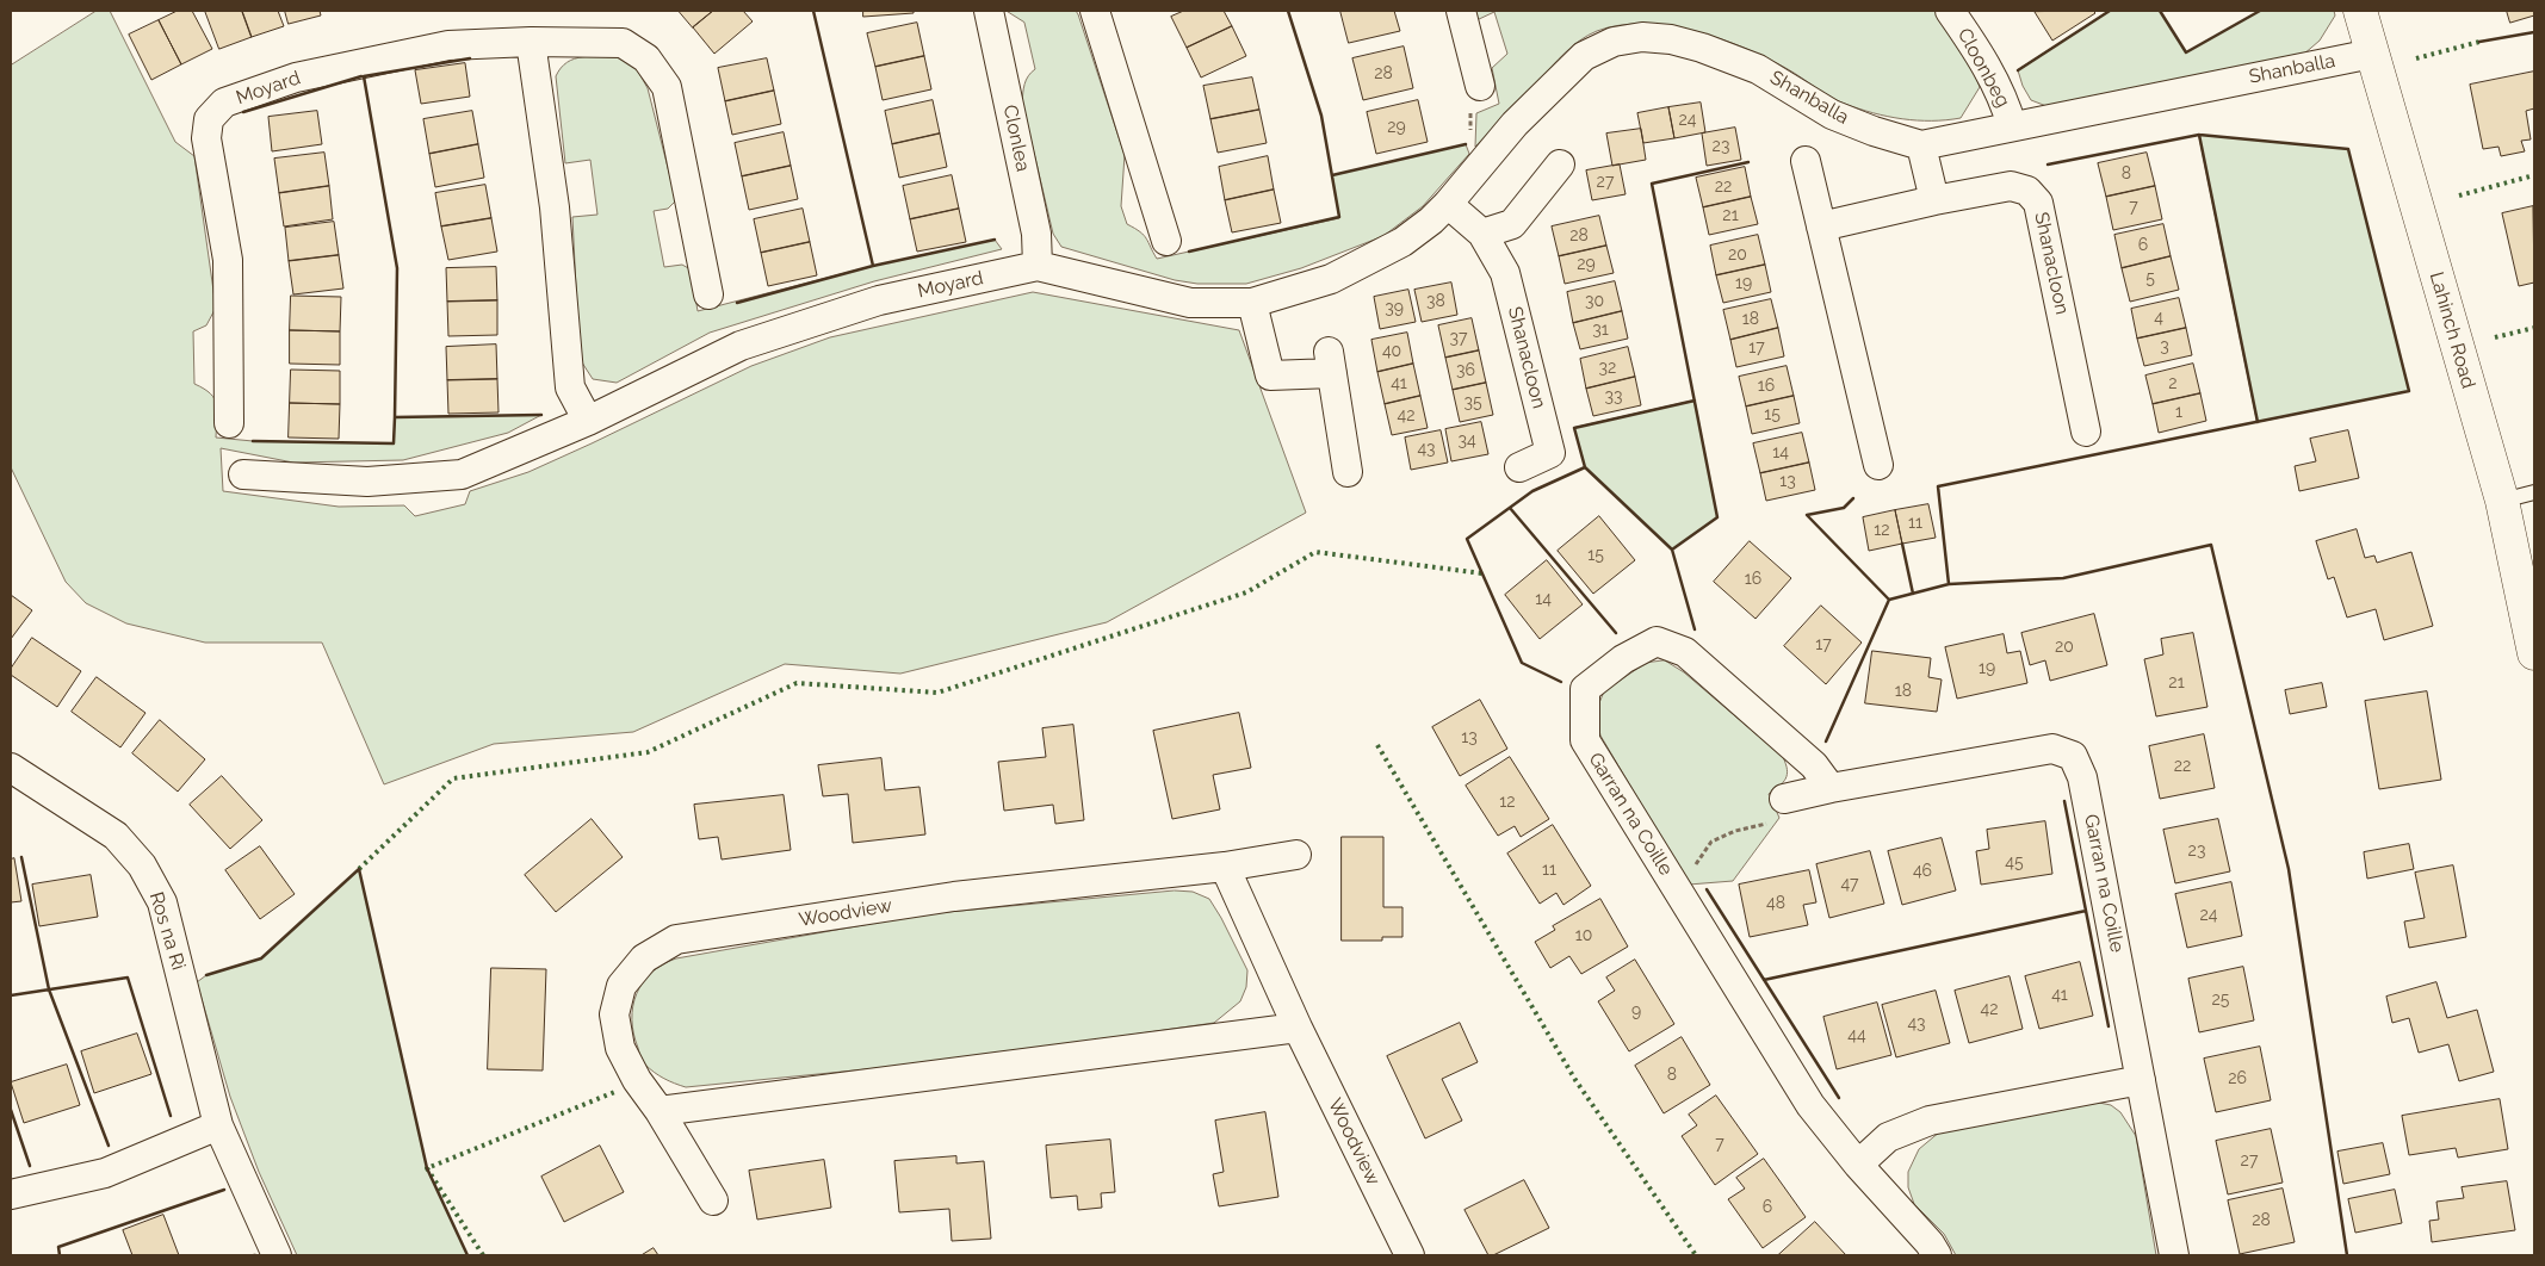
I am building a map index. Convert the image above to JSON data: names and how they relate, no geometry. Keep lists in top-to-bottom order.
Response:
{
  "streets": {
    "main road": ["Lahinch Road"],
    "street": [
      "Cloonbeg",
      "Shanballa",
      "Moyard",
      "Clonlea",
      "Shanacloon",
      "Garran na Coille",
      "Woodview",
      "Ros na Ri"
    ]
  },
  "crossings": [
    ["Cloonbeg", "Shanballa"],
    ["Shanballa", "Moyard"],
    ["Shanballa", "Shanacloon"],
    ["Shanballa", "Lahinch Road"],
    ["Moyard", "Clonlea"]
  ],
  "house_numbers": [
    "28",
    "24",
    "29",
    "23",
    "8",
    "27",
    "22",
    "7",
    "21",
    "28",
    "6",
    "20",
    "29",
    "5",
    "19",
    "38",
    "30",
    "39",
    "4",
    "18",
    "31",
    "37",
    "3",
    "17",
    "40",
    "32",
    "36",
    "41",
    "2",
    "16",
    "33",
    "35",
    "1",
    "15",
    "42",
    "34",
    "43",
    "14",
    "13",
    "11",
    "12",
    "15",
    "16",
    "14",
    "17",
    "20",
    "19",
    "21",
    "18",
    "13",
    "22",
    "12",
    "23",
    "45",
    "11",
    "46",
    "47",
    "48",
    "24",
    "10",
    "41",
    "25",
    "42",
    "9",
    "43",
    "44",
    "8",
    "26",
    "7",
    "27",
    "6",
    "28"
  ]
}
